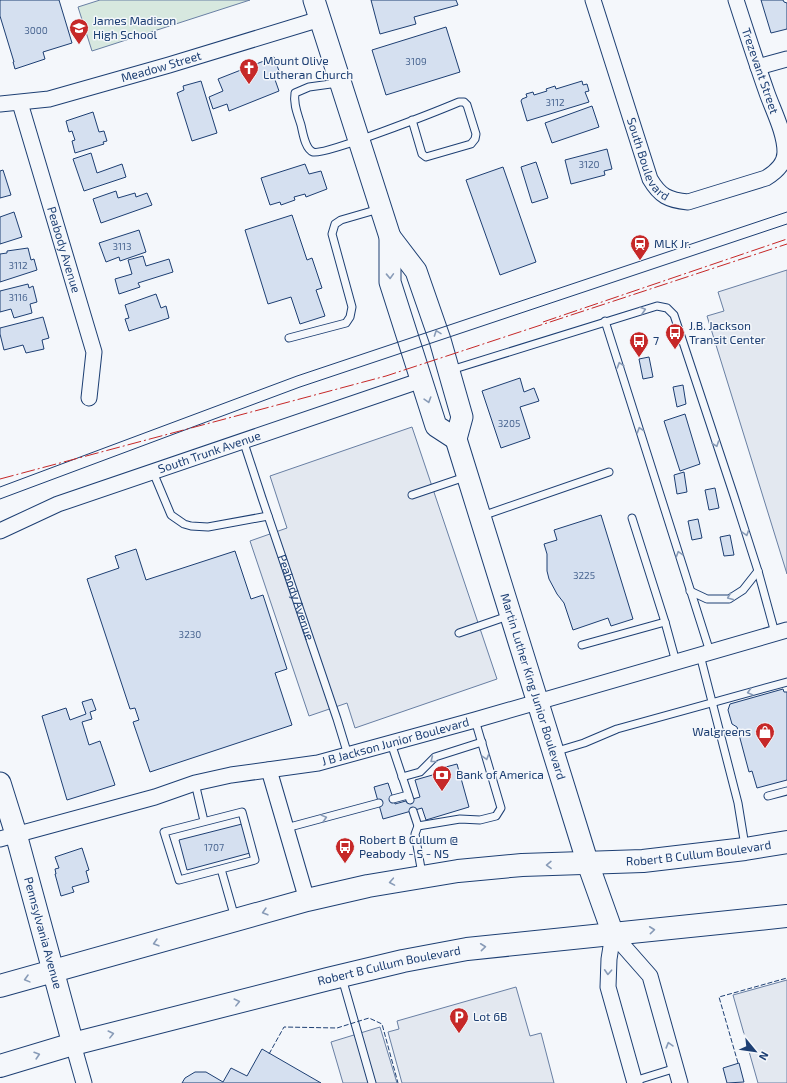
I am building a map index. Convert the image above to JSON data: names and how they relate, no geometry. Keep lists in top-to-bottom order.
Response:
{
  "streets": {
    "main road": ["Martin Luther King Junior Boulevard", "Robert B Cullum Boulevard", "Pennsylvania Avenue"],
    "street": [
      "Meadow Street",
      "Trezevant Street",
      "South Boulevard",
      "Peabody Avenue",
      "South Trunk Avenue",
      "J B Jackson Junior Boulevard"
    ]
  },
  "crossings": [
    ["Meadow Street", "Peabody Avenue"],
    ["Trezevant Street", "South Boulevard"],
    ["Peabody Avenue", "South Trunk Avenue"],
    ["Peabody Avenue", "J B Jackson Junior Boulevard"],
    ["Martin Luther King Junior Boulevard", "J B Jackson Junior Boulevard"],
    ["Martin Luther King Junior Boulevard", "Robert B Cullum Boulevard"],
    ["J B Jackson Junior Boulevard", "Pennsylvania Avenue"],
    ["Robert B Cullum Boulevard", "Pennsylvania Avenue"]
  ],
  "places": {
    "school or university": ["James Madison High School"],
    "church": ["Mount Olive Lutheran Church"],
    "station": ["MLK Jr."],
    "bus stop": ["J.B. Jackson Transit Center", "7", "Robert B Cullum @ Peabody - S - NS"],
    "shop": ["Walgreens"],
    "bank": ["Bank of America"],
    "parking": ["Lot 6B"]
  },
  "house_numbers": [
    "3000",
    "3109",
    "3112",
    "3120",
    "3113",
    "3112",
    "3116",
    "3205",
    "3225",
    "3230",
    "1707"
  ],
  "north": "bottom right"
}
